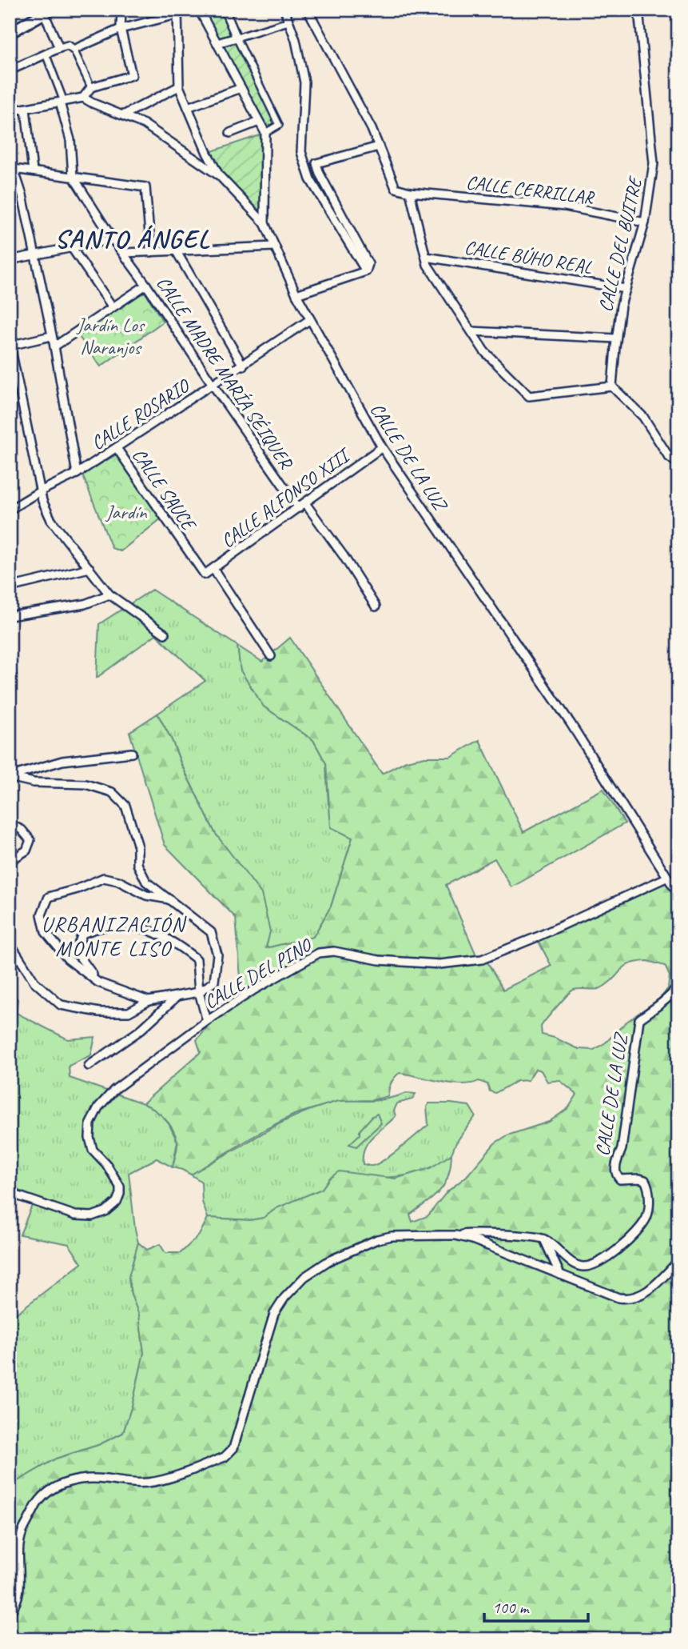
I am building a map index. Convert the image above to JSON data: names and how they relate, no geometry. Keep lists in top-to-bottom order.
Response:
{
  "streets": {
    "street": [
      "CALLE CERRILLAR",
      "CALLE DEL BUITRE",
      "CALLE BÚHO REAL",
      "CALLE MADRE MARÍA SÉIQUER",
      "CALLE ROSARIO",
      "CALLE DE LA LUZ",
      "CALLE SAUCE",
      "CALLE ALFONSO XIII",
      "CALLE DEL PINO"
    ]
  },
  "crossings": [
    ["CALLE CERRILLAR", "CALLE DEL BUITRE"],
    ["CALLE DEL BUITRE", "CALLE BÚHO REAL"],
    ["CALLE MADRE MARÍA SÉIQUER", "CALLE ROSARIO"],
    ["CALLE MADRE MARÍA SÉIQUER", "CALLE ALFONSO XIII"],
    ["CALLE ROSARIO", "CALLE DE LA LUZ"],
    ["CALLE ROSARIO", "CALLE SAUCE"],
    ["CALLE DE LA LUZ", "CALLE ALFONSO XIII"],
    ["CALLE DE LA LUZ", "CALLE DEL PINO"],
    ["CALLE SAUCE", "CALLE ALFONSO XIII"]
  ],
  "districts": ["SANTO ÁNGEL", "URBANIZACIÓN MONTE LISO"],
  "parks": ["Jardín Los Naranjos", "Jardín"],
  "scale_bar": "100 m"
}
